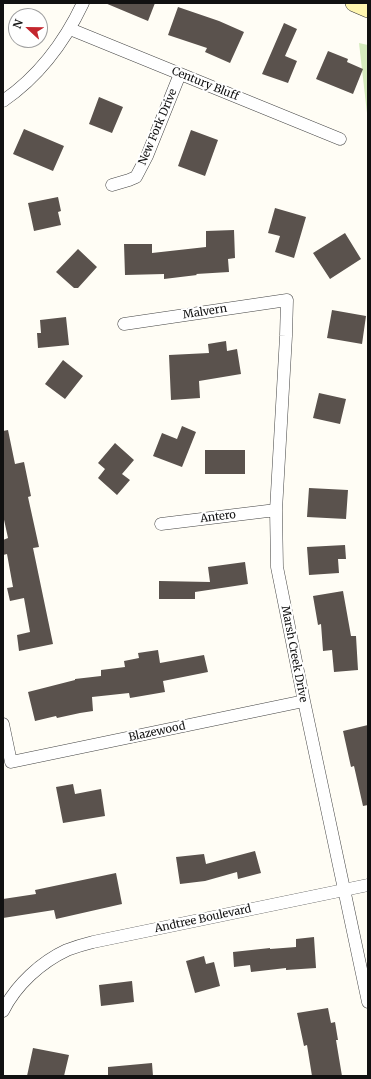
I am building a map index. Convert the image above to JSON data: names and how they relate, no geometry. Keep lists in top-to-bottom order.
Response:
{
  "streets": {
    "street": [
      "Century Bluff",
      "New Fork Drive",
      "Malvern",
      "Antero",
      "Marsh Creek Drive",
      "Blazewood",
      "Andtree Boulevard"
    ]
  },
  "crossings": [
    ["Century Bluff", "New Fork Drive"],
    ["Malvern", "Marsh Creek Drive"],
    ["Antero", "Marsh Creek Drive"],
    ["Marsh Creek Drive", "Blazewood"],
    ["Marsh Creek Drive", "Andtree Boulevard"]
  ],
  "north": "left"
}
